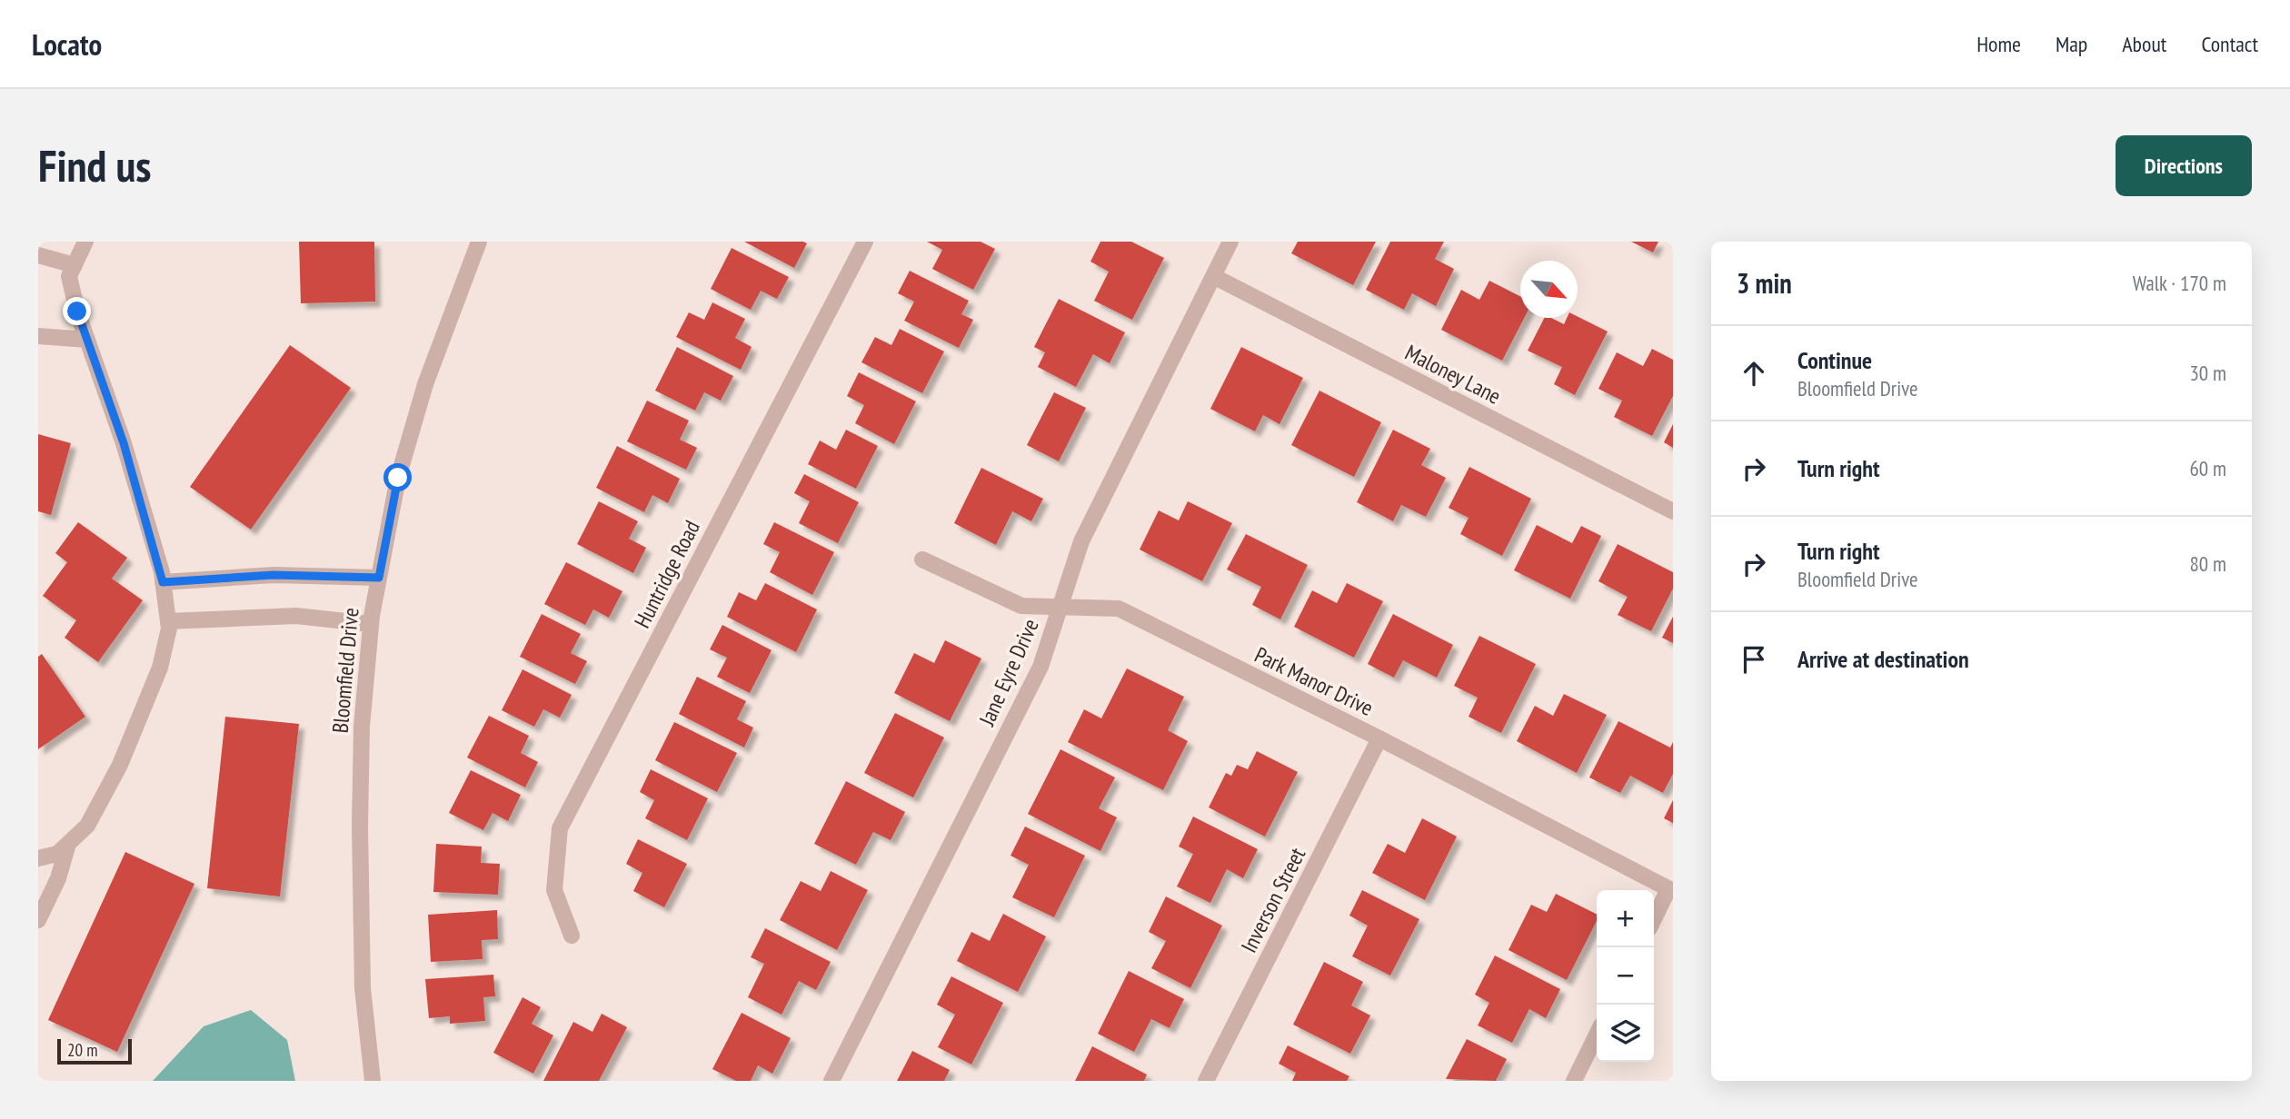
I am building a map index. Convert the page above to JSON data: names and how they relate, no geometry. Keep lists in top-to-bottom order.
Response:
{
  "streets": {
    "street": [
      "Maloney Lane",
      "Huntridge Road",
      "Bloomfield Drive",
      "Jane Eyre Drive",
      "Park Manor Drive",
      "Inverson Street"
    ]
  },
  "crossings": [
    ["Maloney Lane", "Jane Eyre Drive"],
    ["Jane Eyre Drive", "Park Manor Drive"],
    ["Park Manor Drive", "Inverson Street"]
  ],
  "scale_bar": "20 m",
  "north": "bottom right",
  "page": {
    "header": "Locato",
    "nav": [
      "Home",
      "Map",
      "About",
      "Contact"
    ],
    "buttons": "Directions",
    "title": "Find us",
    "heading": ["3 min", "Walk · 170 m"],
    "list": [
      ["Continue", "Bloomfield Drive", "30 m"],
      ["Turn right", "60 m"],
      ["Turn right", "Bloomfield Drive", "80 m"],
      "Arrive at destination"
    ],
    "map_buttons": ["+", "−"],
    "scale": "20 m"
  }
}
